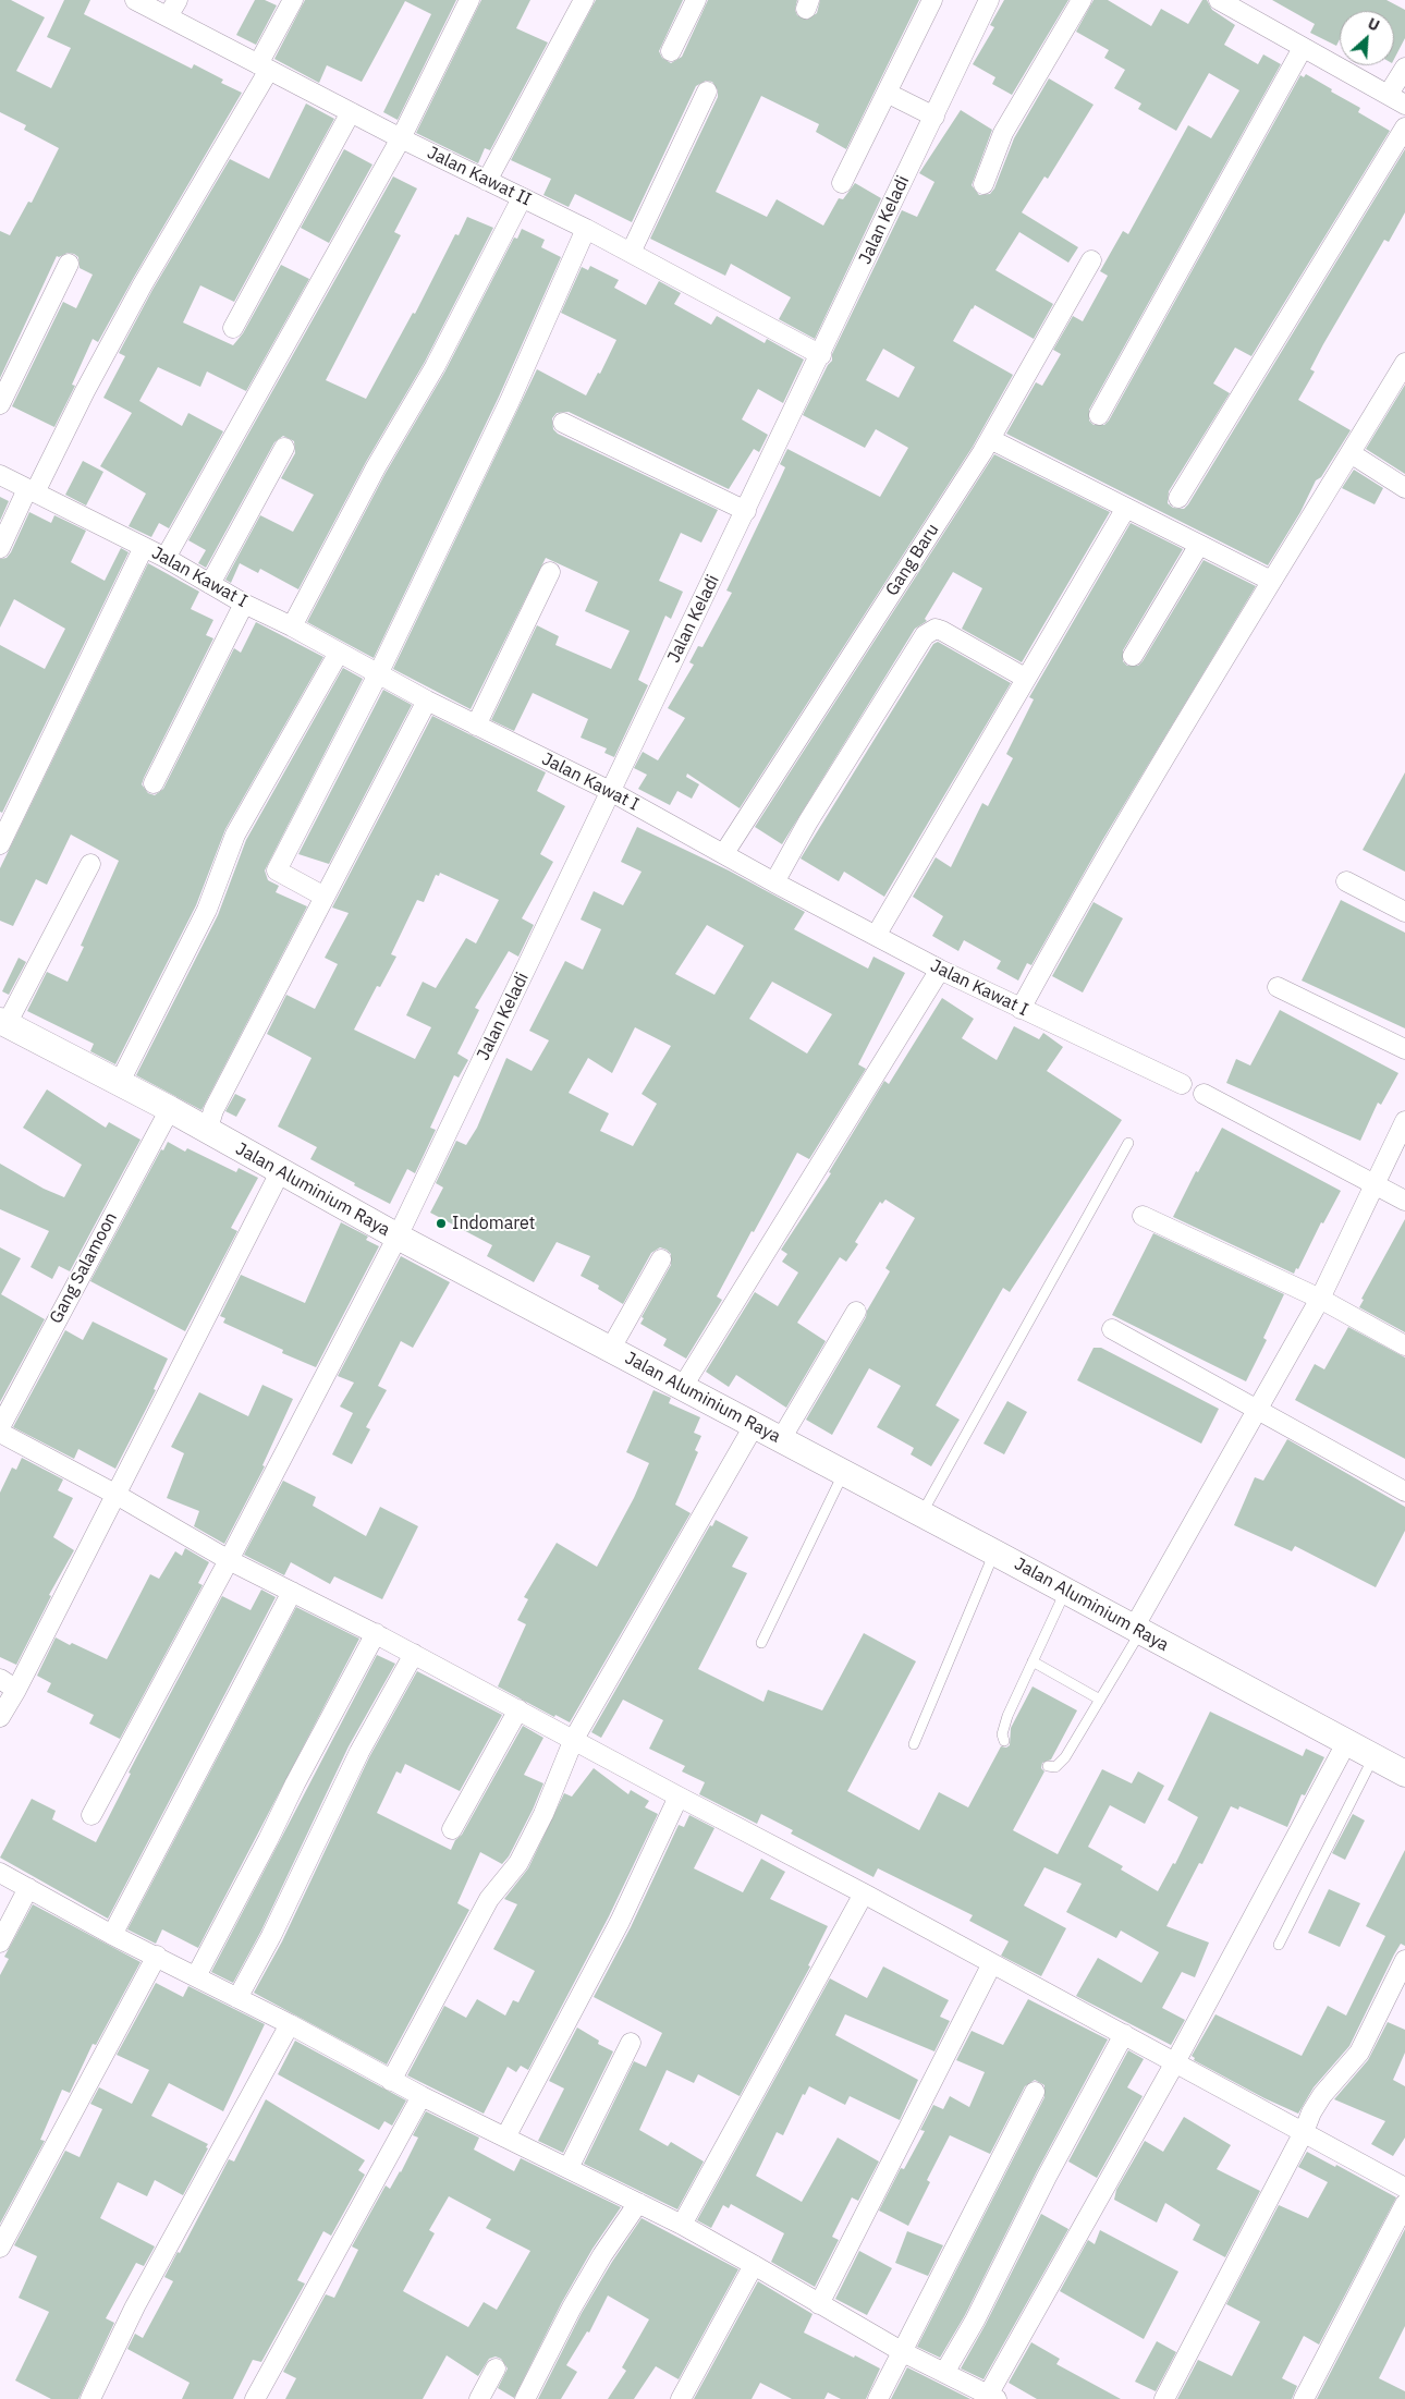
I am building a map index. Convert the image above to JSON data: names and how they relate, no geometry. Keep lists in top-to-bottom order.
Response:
{
  "streets": {
    "main road": ["Jalan Aluminium Raya"],
    "street": [
      "Jalan Kawat II",
      "Jalan Keladi",
      "Gang Baru",
      "Jalan Kawat I",
      "Gang Salamoon"
    ]
  },
  "crossings": [
    ["Jalan Kawat II", "Jalan Keladi"],
    ["Jalan Keladi", "Jalan Kawat I"],
    ["Jalan Keladi", "Jalan Aluminium Raya"],
    ["Gang Baru", "Jalan Kawat I"],
    ["Jalan Aluminium Raya", "Gang Salamoon"]
  ],
  "places": ["Indomaret"],
  "north": "top right"
}
